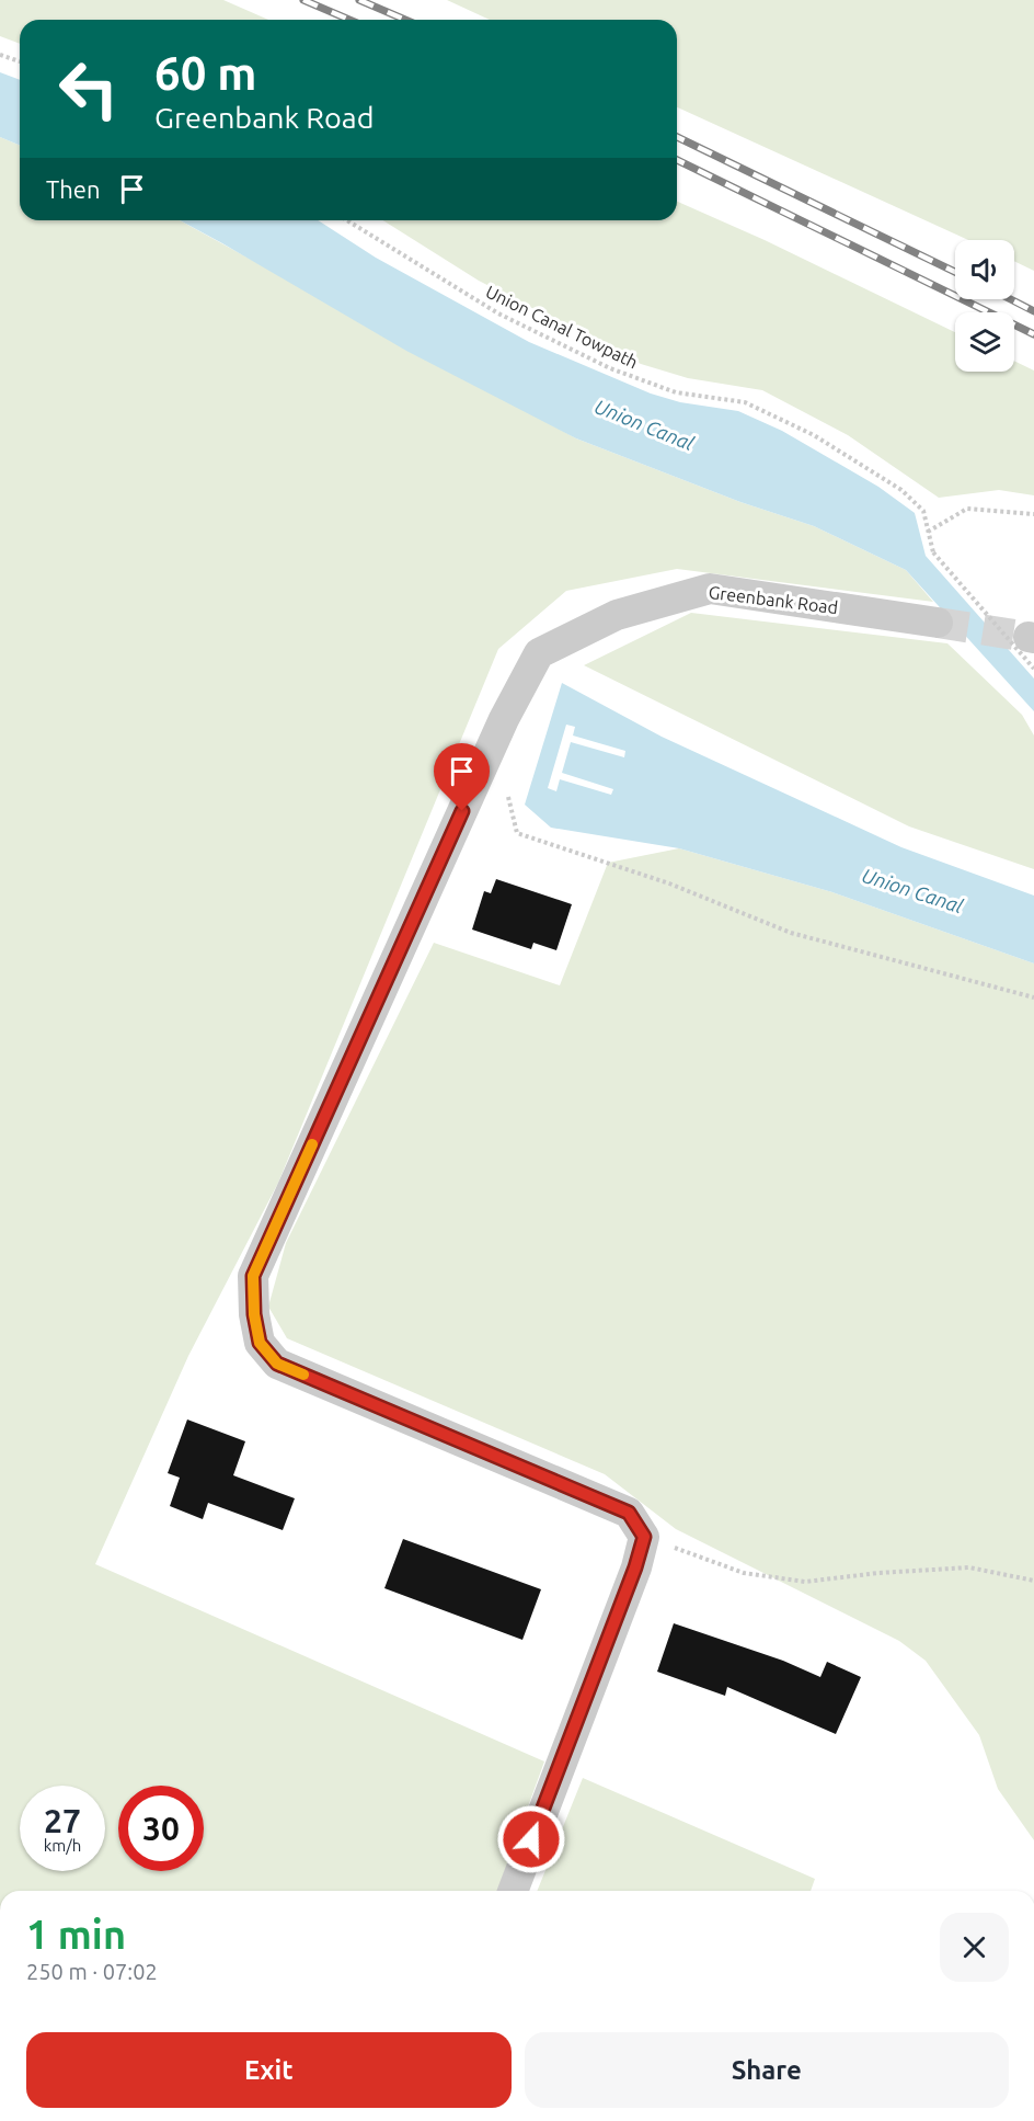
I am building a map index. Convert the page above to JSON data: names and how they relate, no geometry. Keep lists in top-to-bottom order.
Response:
{
  "streets": {
    "street": ["Greenbank Road"],
    "path": ["Union Canal Towpath"]
  },
  "water": ["Union Canal"],
  "page": {
    "turn": ["60 m", "Greenbank Road"],
    "then": "Then",
    "speed": "27 km/h",
    "limit": "30",
    "heading": ["1 min", "250 m · 07:02"],
    "buttons": ["Exit", "Share"]
  }
}
